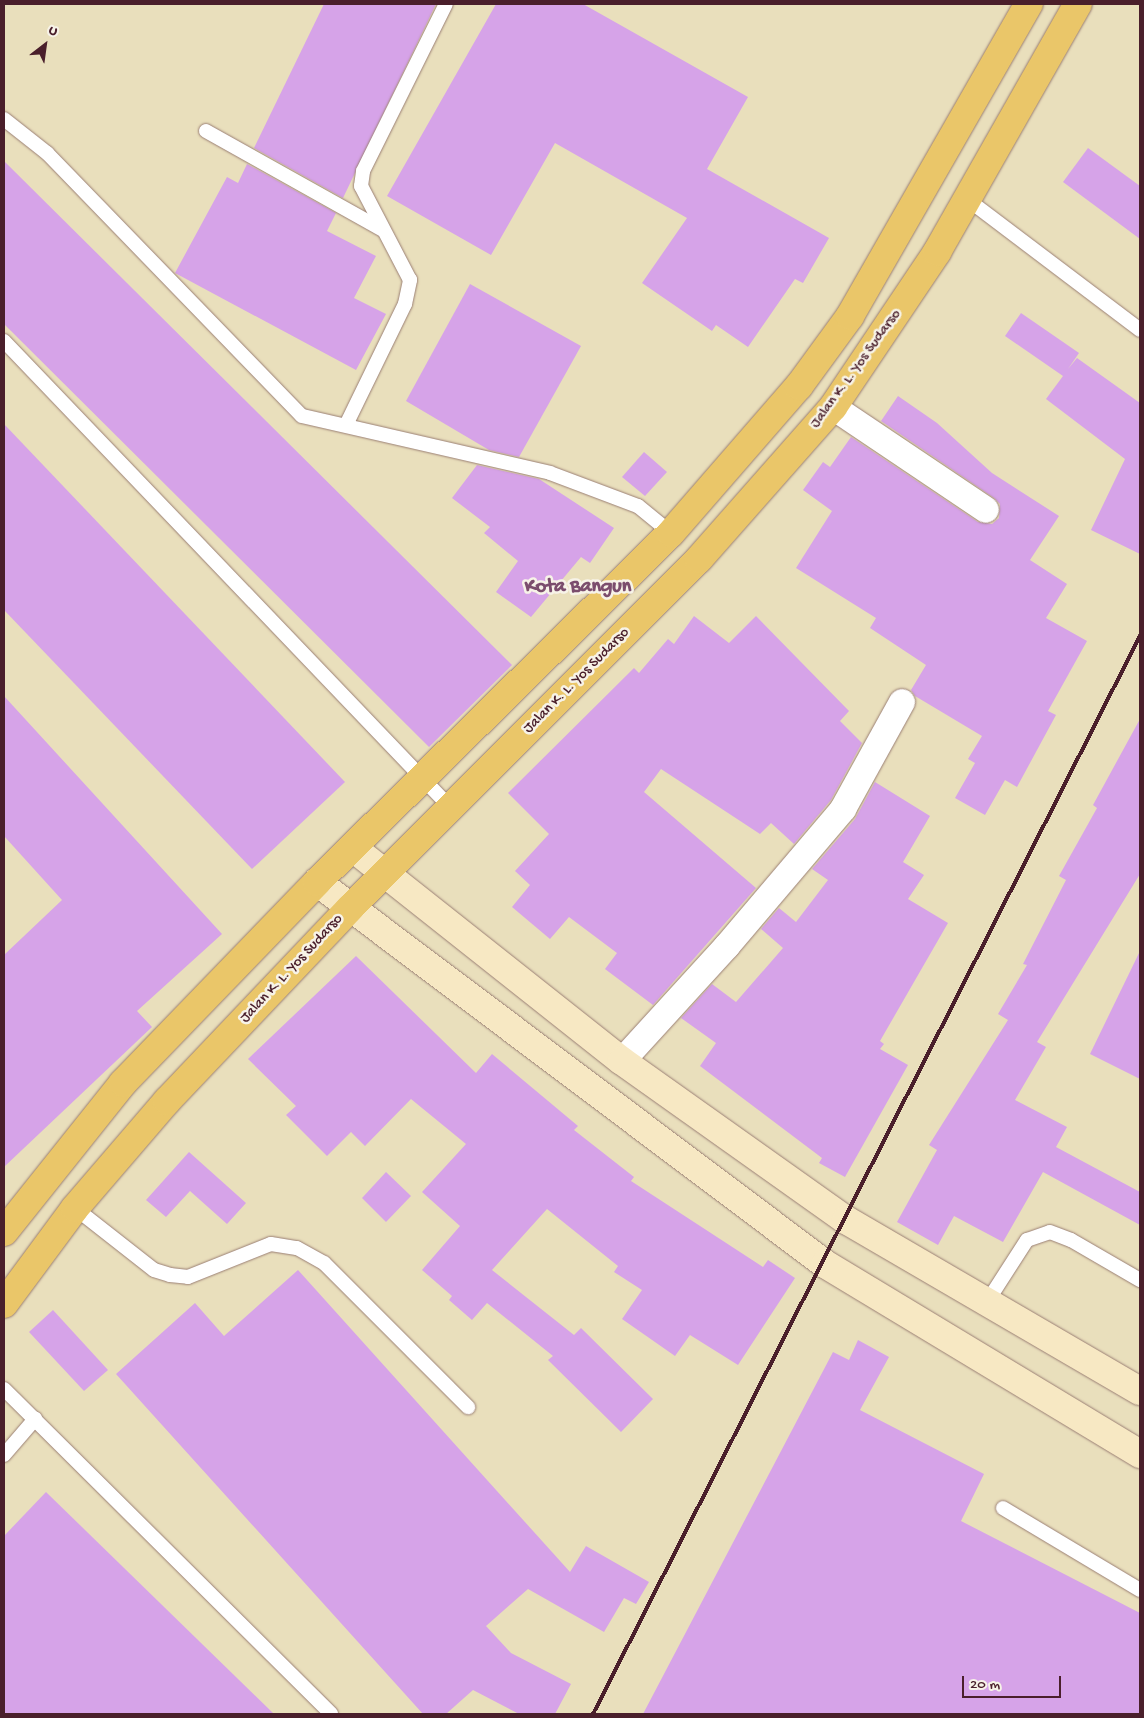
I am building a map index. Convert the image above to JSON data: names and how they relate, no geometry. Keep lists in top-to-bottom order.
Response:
{
  "streets": {
    "highway": ["Jalan K. L. Yos Sudarso"]
  },
  "districts": ["Kota Bangun"],
  "scale_bar": "20 m",
  "north": "top right"
}
